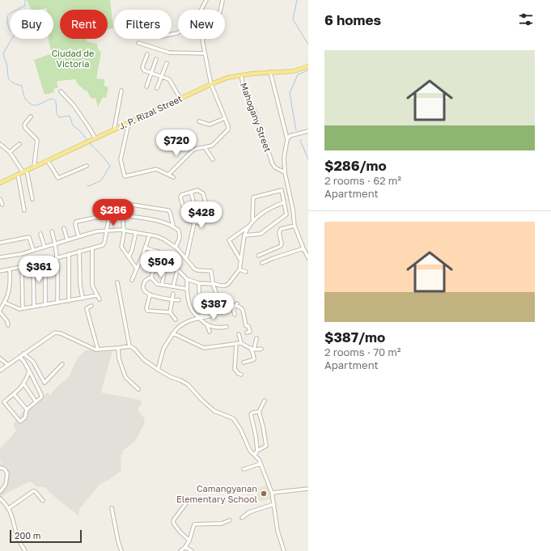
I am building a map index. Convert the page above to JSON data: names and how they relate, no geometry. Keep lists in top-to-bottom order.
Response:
{
  "streets": {
    "main road": ["J. P. Rizal Street"],
    "street": ["Mahogany Street"]
  },
  "crossings": [
    ["J. P. Rizal Street", "Mahogany Street"]
  ],
  "parks": ["Ciudad de Victoria"],
  "places": ["Camangyanan Elementary School"],
  "scale_bar": "200 m",
  "page": {
    "heading": "6 homes",
    "chip": [
      "Buy",
      "Rent",
      "Filters",
      "New"
    ],
    "list": [
      {
        "name": "$286/mo",
        "note": "2 rooms · 62 m² · Apartment"
      },
      {
        "name": "$387/mo",
        "note": "2 rooms · 70 m² · Apartment"
      }
    ],
    "price": [
      "$720",
      "$286",
      "$428",
      "$504",
      "$361",
      "$387"
    ],
    "scale": "200 m"
  }
}
